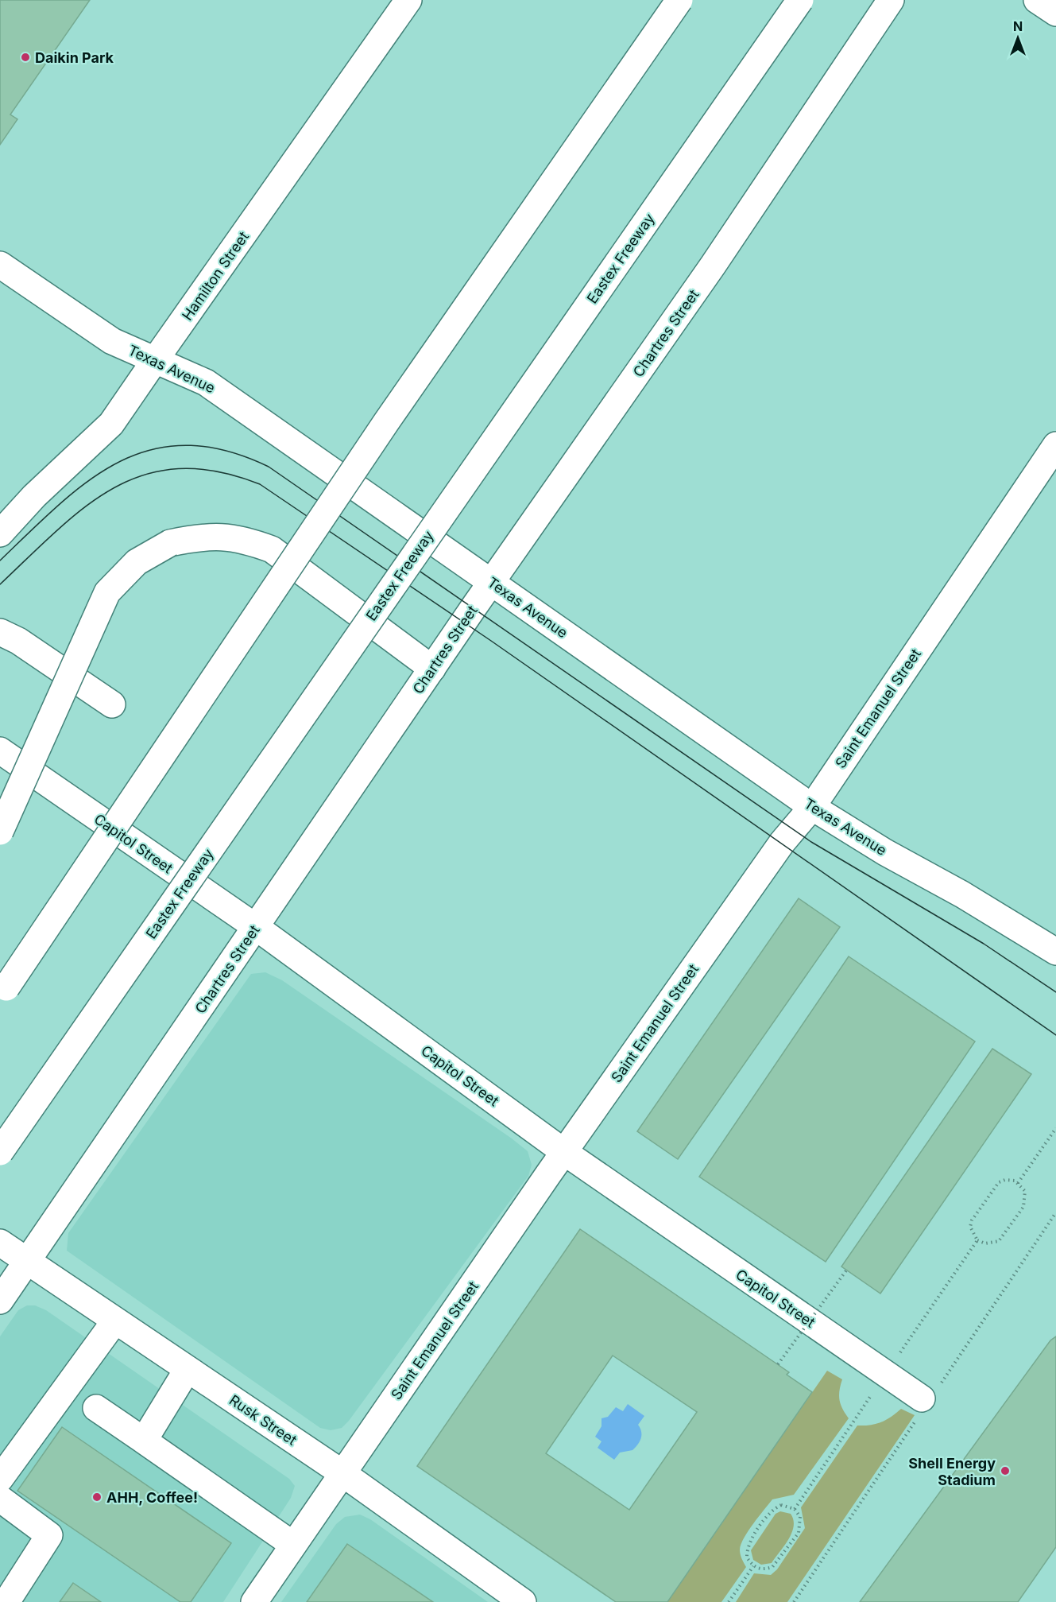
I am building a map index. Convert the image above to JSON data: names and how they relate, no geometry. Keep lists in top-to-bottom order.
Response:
{
  "streets": {
    "main road": [
      "Eastex Freeway",
      "Hamilton Street",
      "Chartres Street",
      "Texas Avenue",
      "Saint Emanuel Street",
      "Capitol Street",
      "Rusk Street"
    ]
  },
  "crossings": [
    ["Hamilton Street", "Texas Avenue"],
    ["Chartres Street", "Texas Avenue"],
    ["Chartres Street", "Capitol Street"],
    ["Chartres Street", "Rusk Street"],
    ["Texas Avenue", "Saint Emanuel Street"],
    ["Saint Emanuel Street", "Capitol Street"],
    ["Saint Emanuel Street", "Rusk Street"]
  ],
  "places": ["Daikin Park", "Shell Energy Stadium", "AHH, Coffee!"],
  "north": "top"
}
